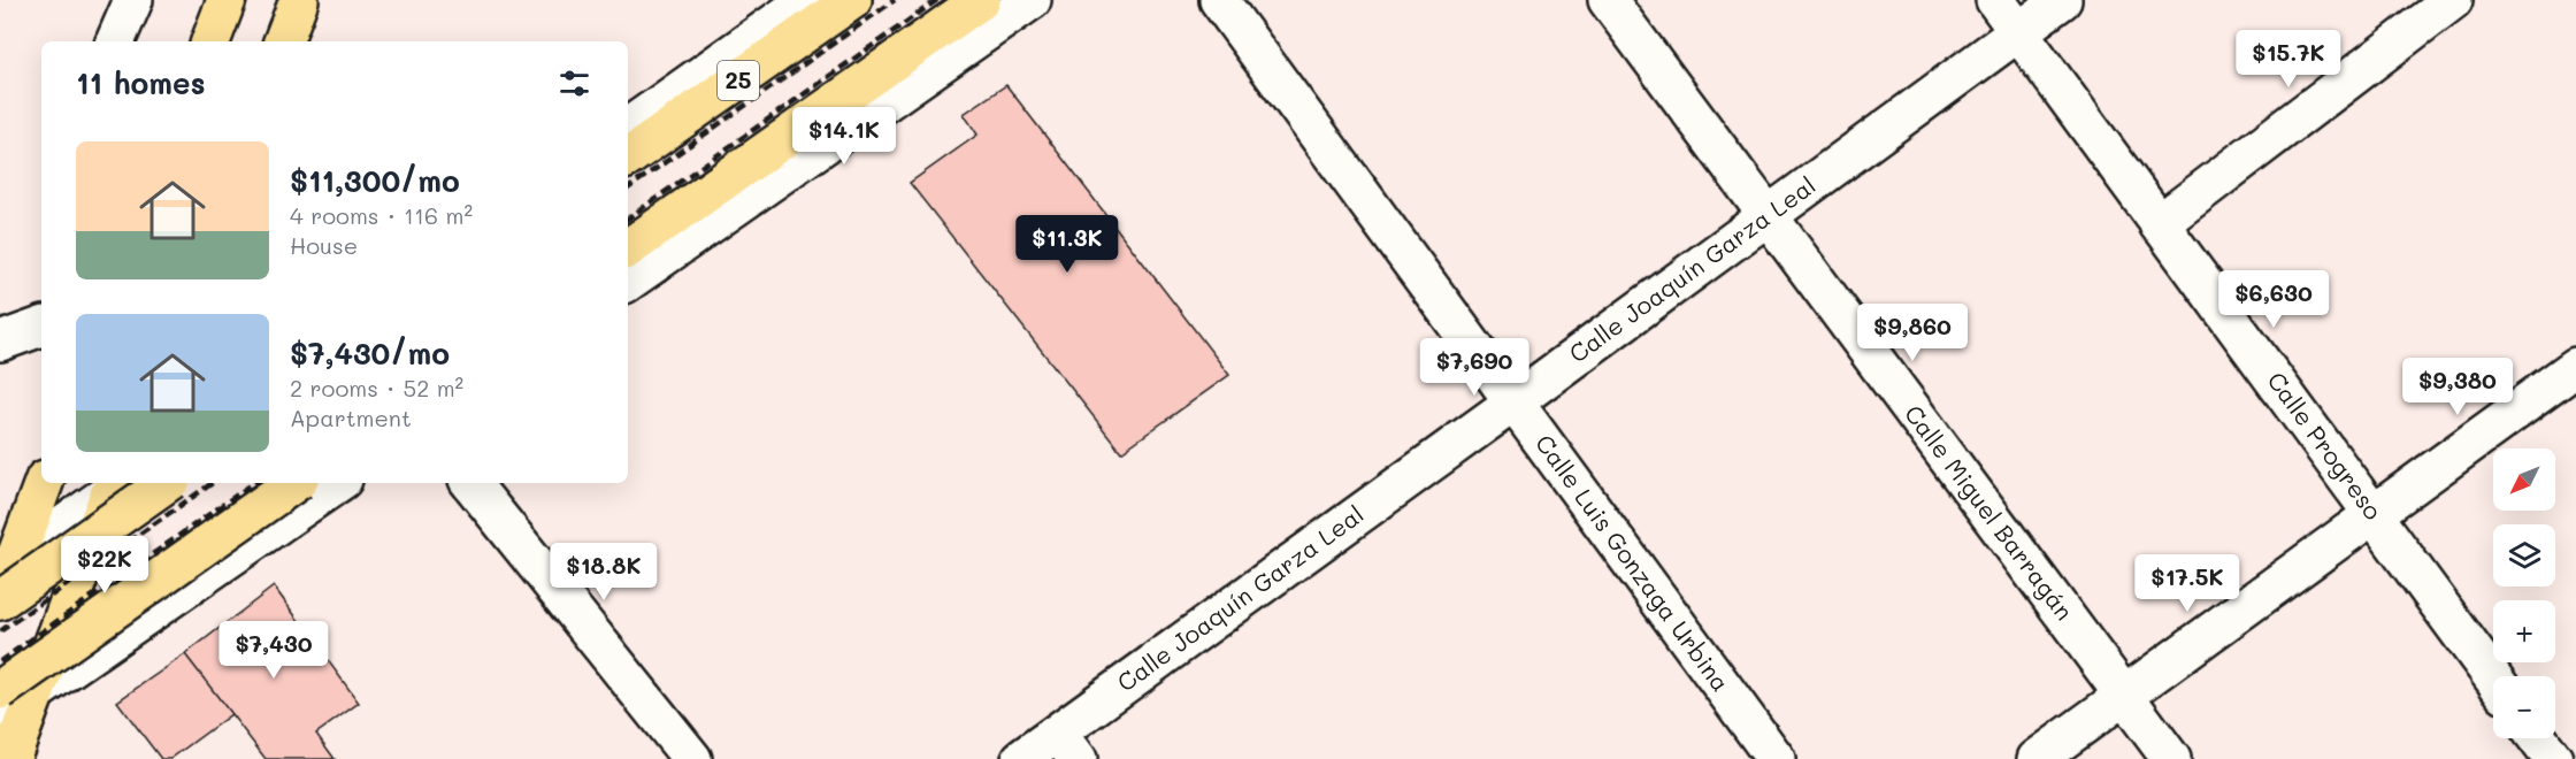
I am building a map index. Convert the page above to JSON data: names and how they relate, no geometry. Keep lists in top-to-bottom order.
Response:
{
  "streets": {
    "main road": ["25"],
    "street": [
      "Calle Joaquín Garza Leal",
      "Calle Progreso",
      "Calle Miguel Barragán",
      "Calle Luis Gonzaga Urbina"
    ]
  },
  "crossings": [
    ["Calle Joaquín Garza Leal", "Calle Progreso"],
    ["Calle Joaquín Garza Leal", "Calle Miguel Barragán"],
    ["Calle Joaquín Garza Leal", "Calle Luis Gonzaga Urbina"]
  ],
  "north": "bottom left",
  "page": {
    "price": [
      "$15.7K",
      "$14.1K",
      "$11.3K",
      "$6,630",
      "$9,860",
      "$7,690",
      "$9,380",
      "$22K",
      "$18.8K",
      "$17.5K",
      "$7,430"
    ],
    "heading": "11 homes",
    "list": [
      {
        "name": "$11,300/mo",
        "note": "4 rooms · 116 m² · House"
      },
      {
        "name": "$7,430/mo",
        "note": "2 rooms · 52 m² · Apartment"
      }
    ],
    "map_buttons": ["+", "−"]
  }
}
